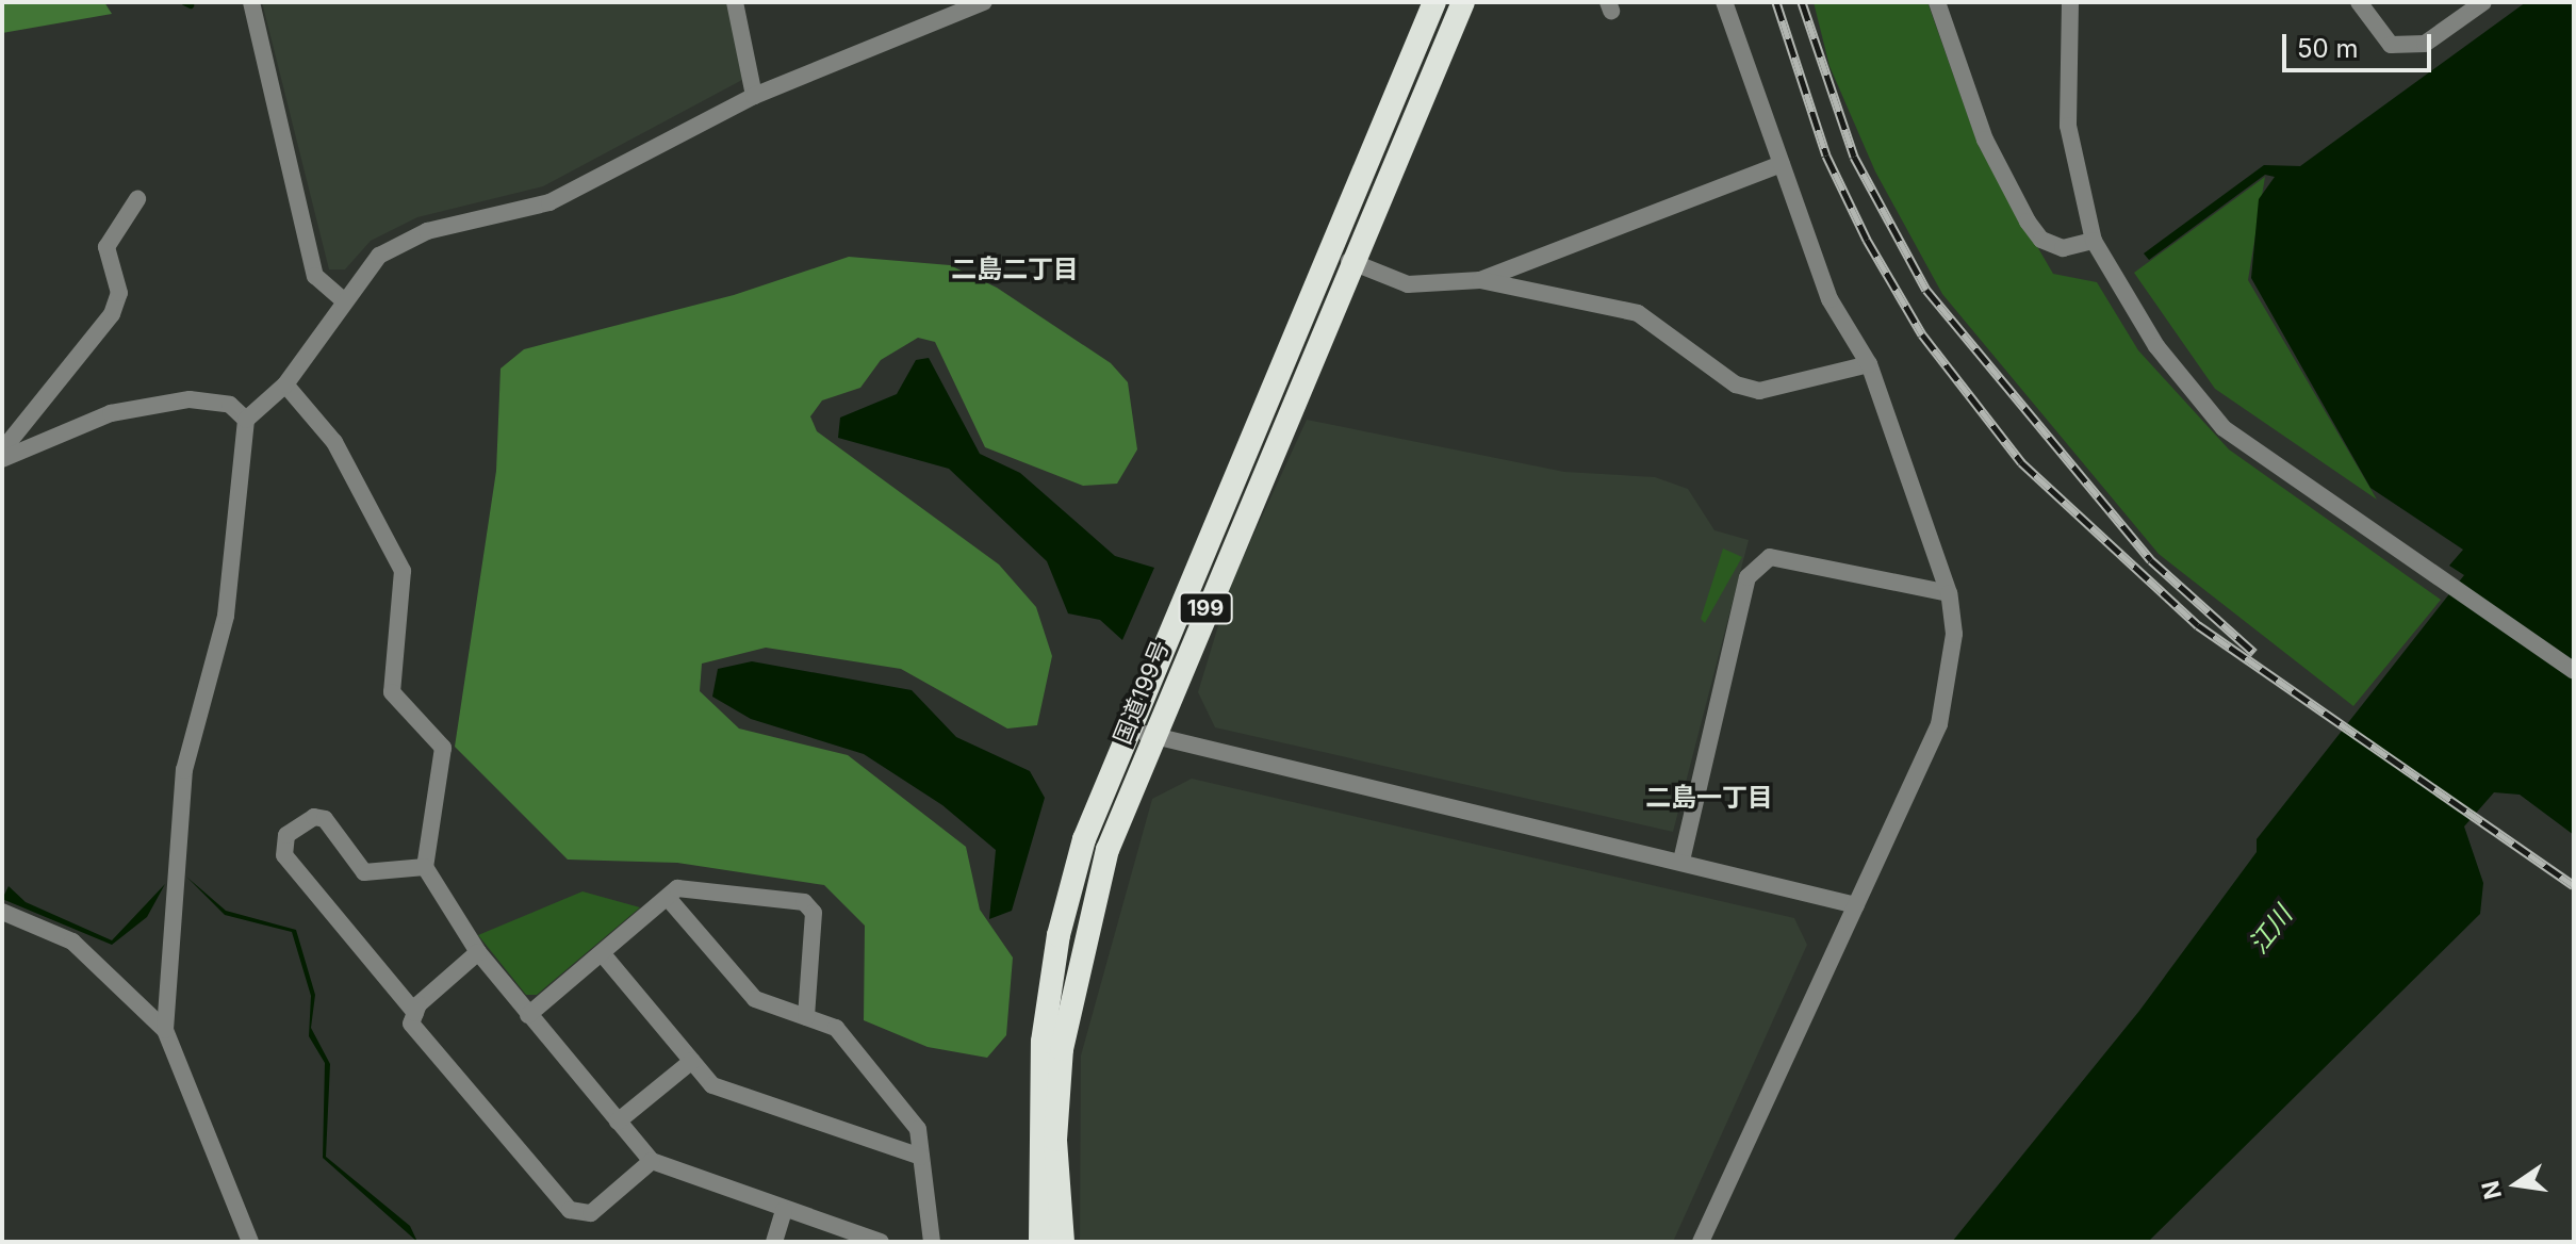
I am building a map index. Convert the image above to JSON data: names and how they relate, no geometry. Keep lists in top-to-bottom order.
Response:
{
  "streets": {
    "highway": ["199", "国道199号"]
  },
  "districts": ["二島二丁目", "二島一丁目"],
  "water": ["江川"],
  "scale_bar": "50 m",
  "north": "left"
}
